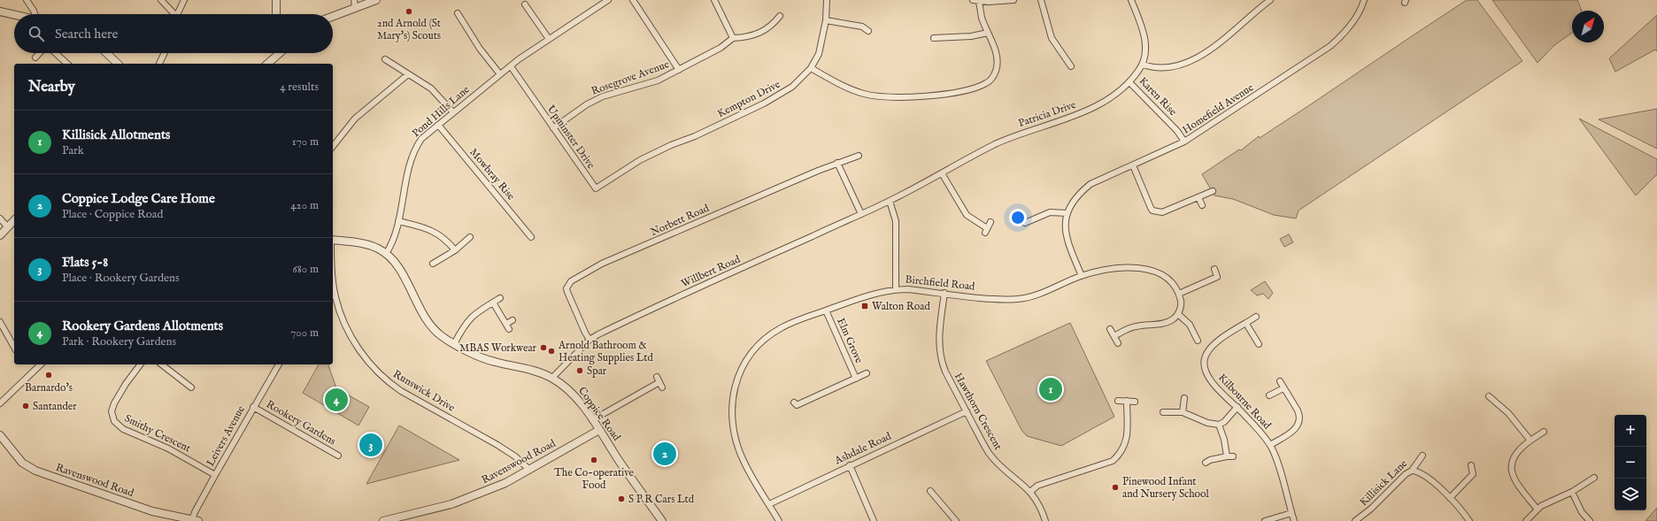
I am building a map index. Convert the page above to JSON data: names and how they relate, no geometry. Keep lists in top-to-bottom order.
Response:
{
  "streets": {
    "street": [
      "Rosegrove Avenue",
      "Karen Rise",
      "Kempton Drive",
      "Homefield Avenue",
      "Pond Hills Lane",
      "Patricia Drive",
      "Upminster Drive",
      "Mowbray Rise",
      "Norbett Road",
      "Willbert Road",
      "Birchfield Road",
      "Elm Grove",
      "Runswick Drive",
      "Kilbourne Road",
      "Hawthorn Crescent",
      "Coppice Road",
      "Rookery Gardens",
      "Smithy Crescent",
      "Leivers Avenue",
      "Ashdale Road",
      "Ravenswood Road",
      "Killisick Lane"
    ]
  },
  "crossings": [
    ["Rosegrove Avenue", "Upminster Drive"],
    ["Karen Rise", "Homefield Avenue"],
    ["Karen Rise", "Patricia Drive"],
    ["Kempton Drive", "Upminster Drive"],
    ["Homefield Avenue", "Birchfield Road"],
    ["Pond Hills Lane", "Upminster Drive"],
    ["Pond Hills Lane", "Mowbray Rise"],
    ["Pond Hills Lane", "Coppice Road"],
    ["Patricia Drive", "Willbert Road"],
    ["Norbett Road", "Willbert Road"],
    ["Willbert Road", "Coppice Road"],
    ["Birchfield Road", "Elm Grove"],
    ["Birchfield Road", "Hawthorn Crescent"],
    ["Birchfield Road", "Ashdale Road"],
    ["Runswick Drive", "Ravenswood Road"],
    ["Hawthorn Crescent", "Ashdale Road"],
    ["Coppice Road", "Ravenswood Road"],
    ["Rookery Gardens", "Leivers Avenue"],
    ["Smithy Crescent", "Leivers Avenue"],
    ["Leivers Avenue", "Ravenswood Road"]
  ],
  "places": {
    "other": [
      "2nd Arnold (St Mary's) Scouts",
      "MBAS Workwear",
      "Arnold Bathroom & Heating Supplies Ltd",
      "Spar",
      "Barnardo's",
      "Santander",
      "The Co-operative Food",
      "Pinewood Infant and Nursery School",
      "S P R Cars Ltd"
    ],
    "transit": ["Walton Road"]
  },
  "north": "top right",
  "page": {
    "search": "Search here",
    "heading": ["Nearby", "4 results"],
    "list": [
      {
        "mark": "1",
        "name": "Killisick Allotments",
        "note": "Park",
        "value": "170 m"
      },
      {
        "mark": "2",
        "name": "Coppice Lodge Care Home",
        "note": "Place · Coppice Road",
        "value": "420 m"
      },
      {
        "mark": "3",
        "name": "Flats 5-8",
        "note": "Place · Rookery Gardens",
        "value": "680 m"
      },
      {
        "mark": "4",
        "name": "Rookery Gardens Allotments",
        "note": "Park · Rookery Gardens",
        "value": "700 m"
      }
    ],
    "pins": [
      "1",
      "4",
      "3",
      "2"
    ],
    "map_buttons": ["+", "−"]
  }
}
